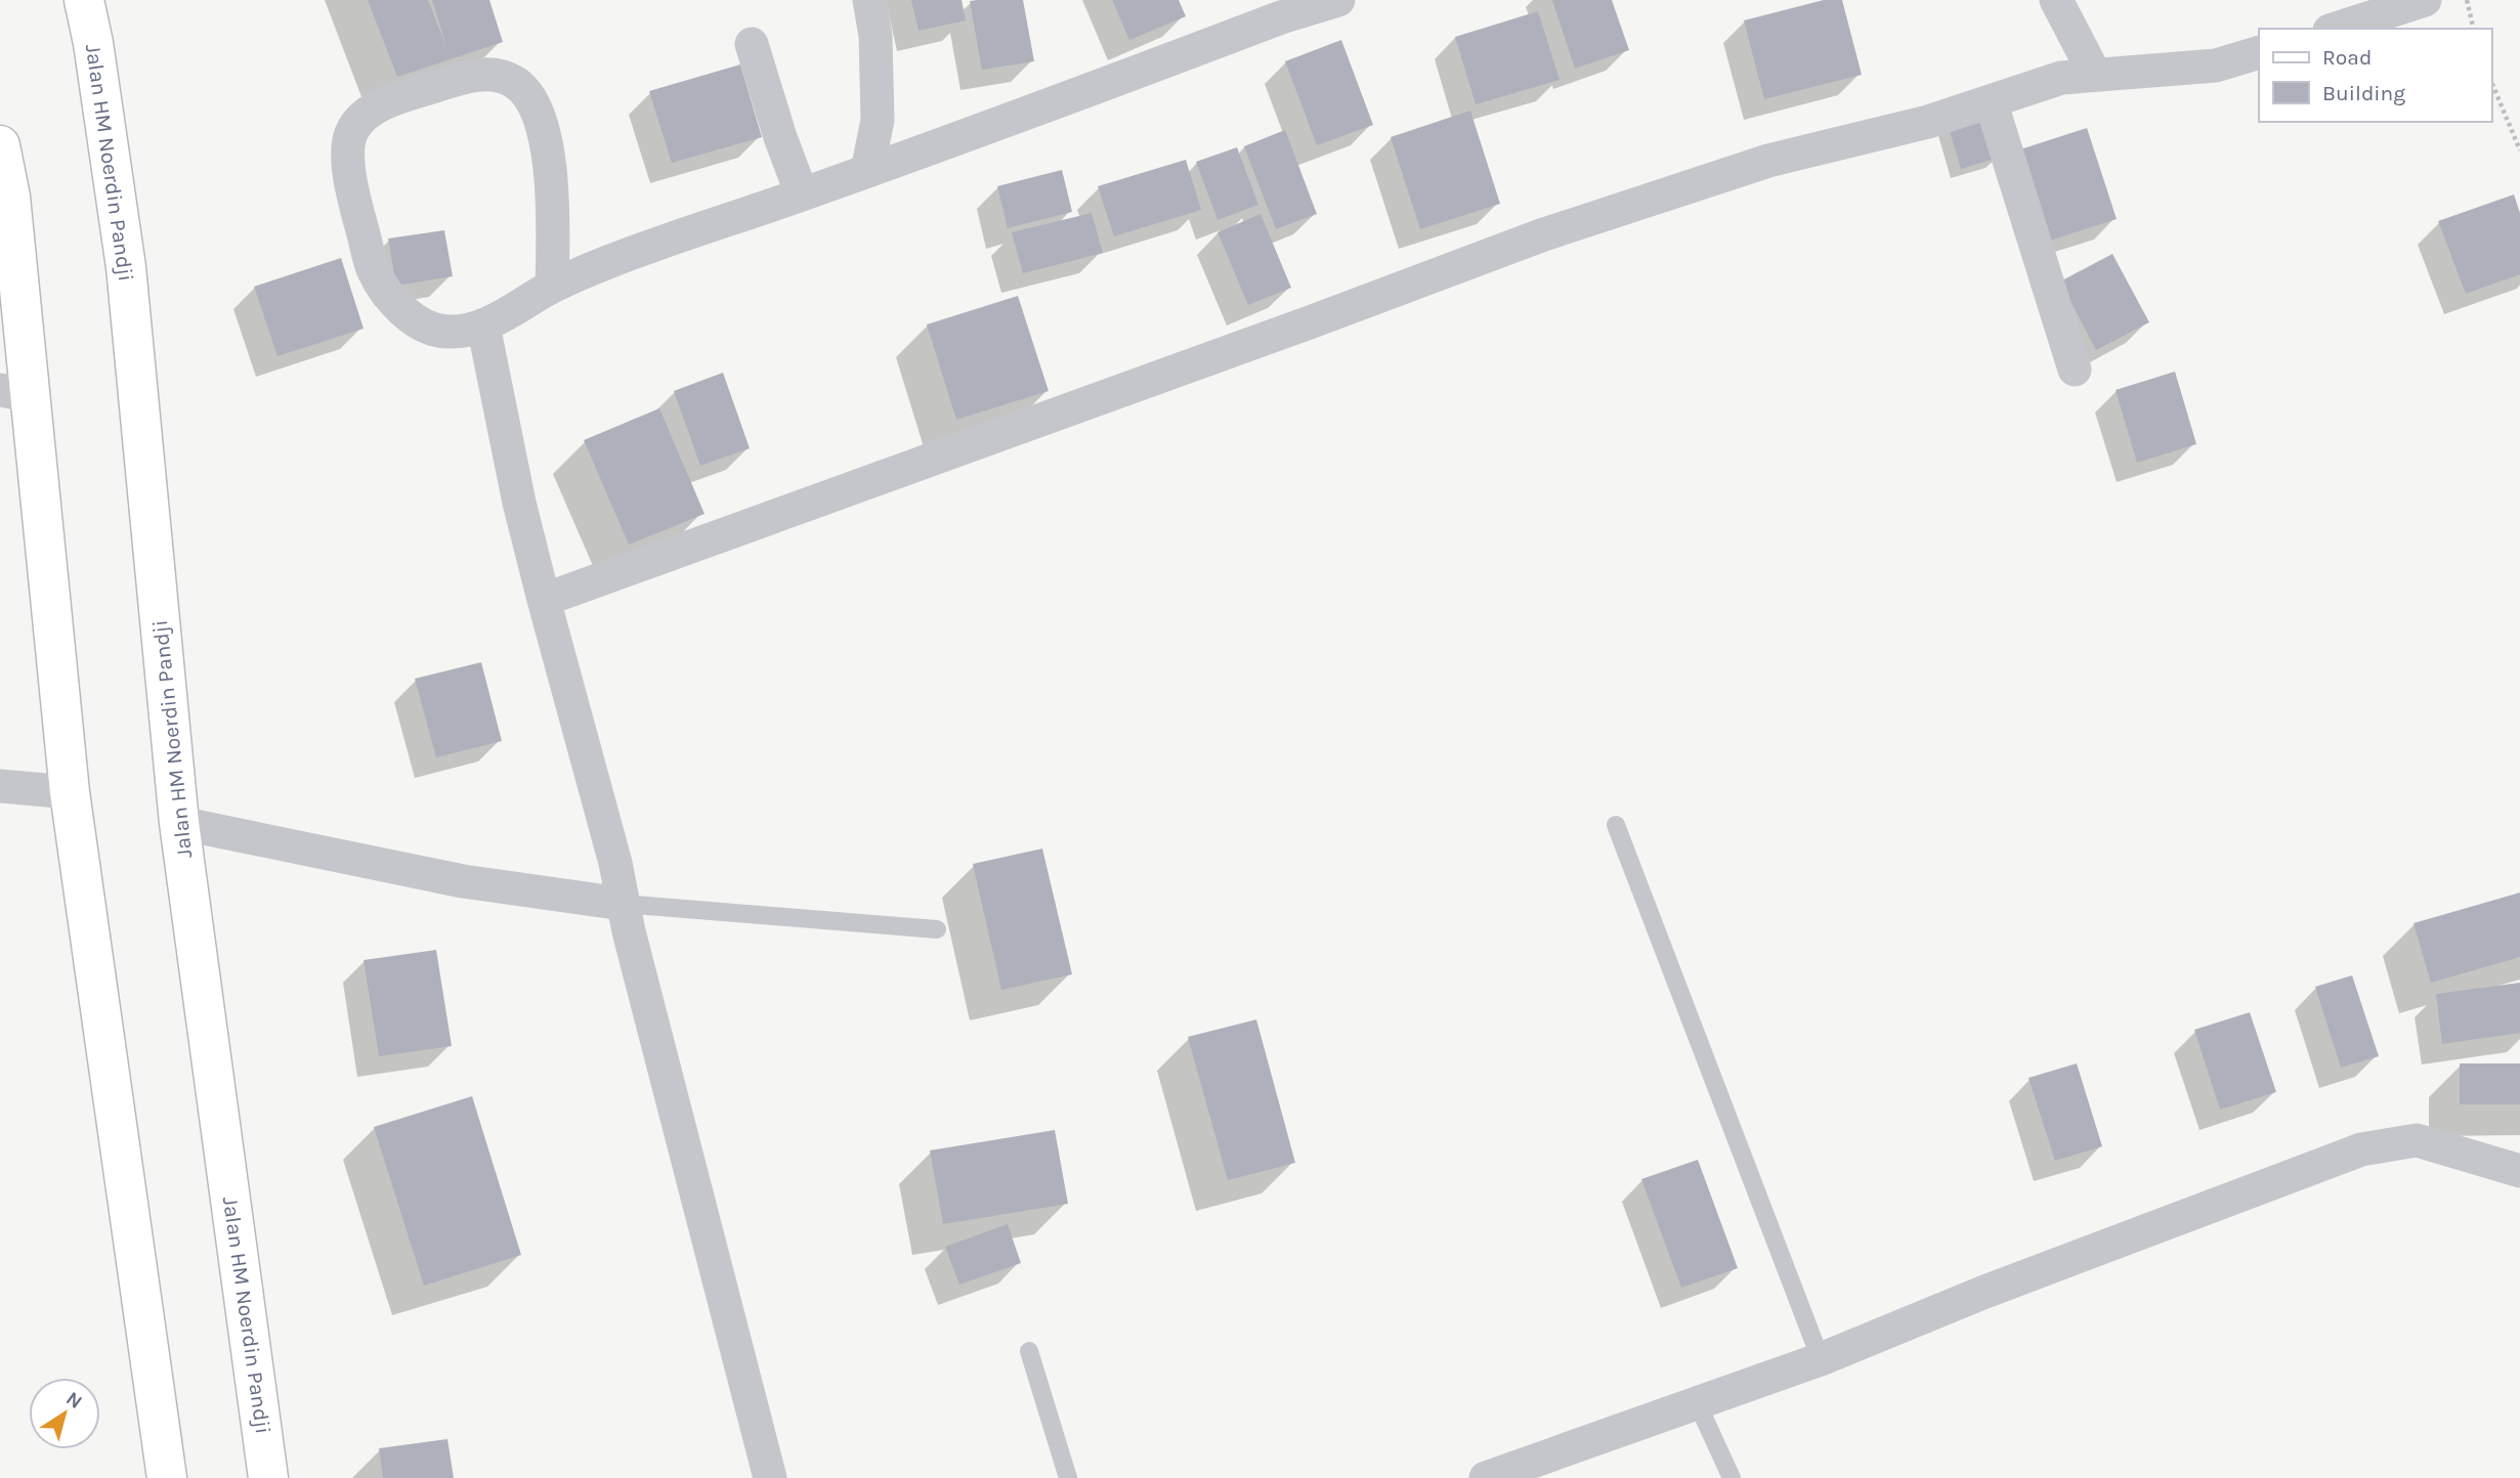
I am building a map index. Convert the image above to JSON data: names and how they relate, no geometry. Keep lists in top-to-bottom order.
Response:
{
  "streets": {
    "main road": ["Jalan HM Noerdin Pandji"]
  },
  "legend": ["Road", "Building"],
  "north": "top right"
}
